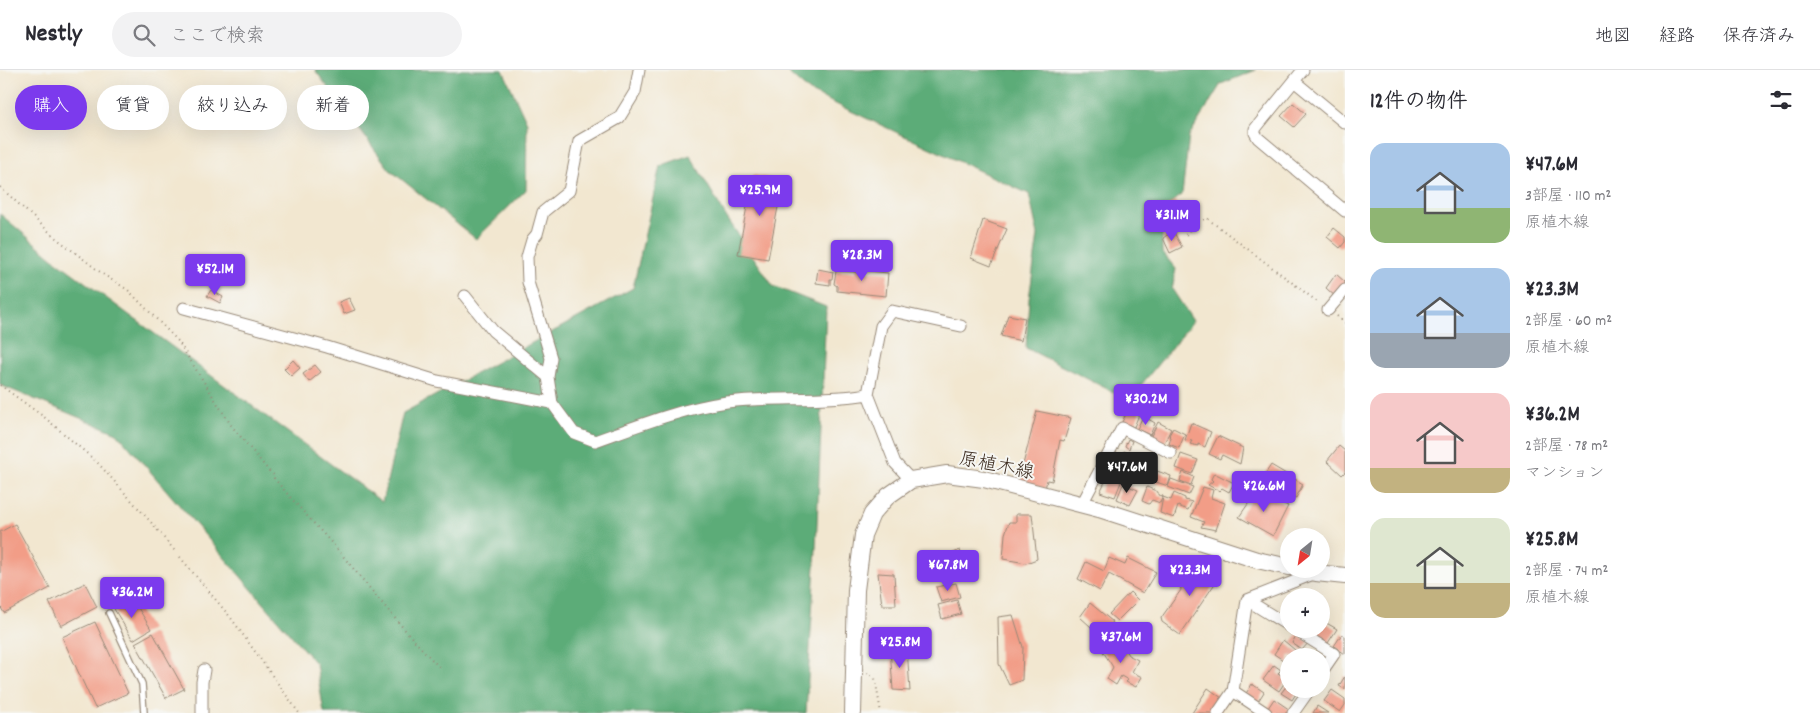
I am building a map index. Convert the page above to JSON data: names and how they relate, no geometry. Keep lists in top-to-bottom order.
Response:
{
  "streets": {
    "main road": ["原植木線"]
  },
  "north": "bottom left",
  "page": {
    "header": "Nestly",
    "search": "ここで検索",
    "nav": ["地図", "経路", "保存済み"],
    "heading": "12件の物件",
    "chip": [
      "購入",
      "賃貸",
      "絞り込み",
      "新着"
    ],
    "list": [
      {
        "name": "¥47.6M",
        "note": "3部屋 · 110 m² · 原植木線"
      },
      {
        "name": "¥23.3M",
        "note": "2部屋 · 60 m² · 原植木線"
      },
      {
        "name": "¥36.2M",
        "note": "2部屋 · 78 m² · マンション"
      },
      {
        "name": "¥25.8M",
        "note": "2部屋 · 74 m² · 原植木線"
      }
    ],
    "price": [
      "¥25.9M",
      "¥31.1M",
      "¥28.3M",
      "¥52.1M",
      "¥30.2M",
      "¥47.6M",
      "¥26.6M",
      "¥67.8M",
      "¥23.3M",
      "¥36.2M",
      "¥37.6M",
      "¥25.8M"
    ],
    "map_buttons": ["+", "−"]
  }
}
